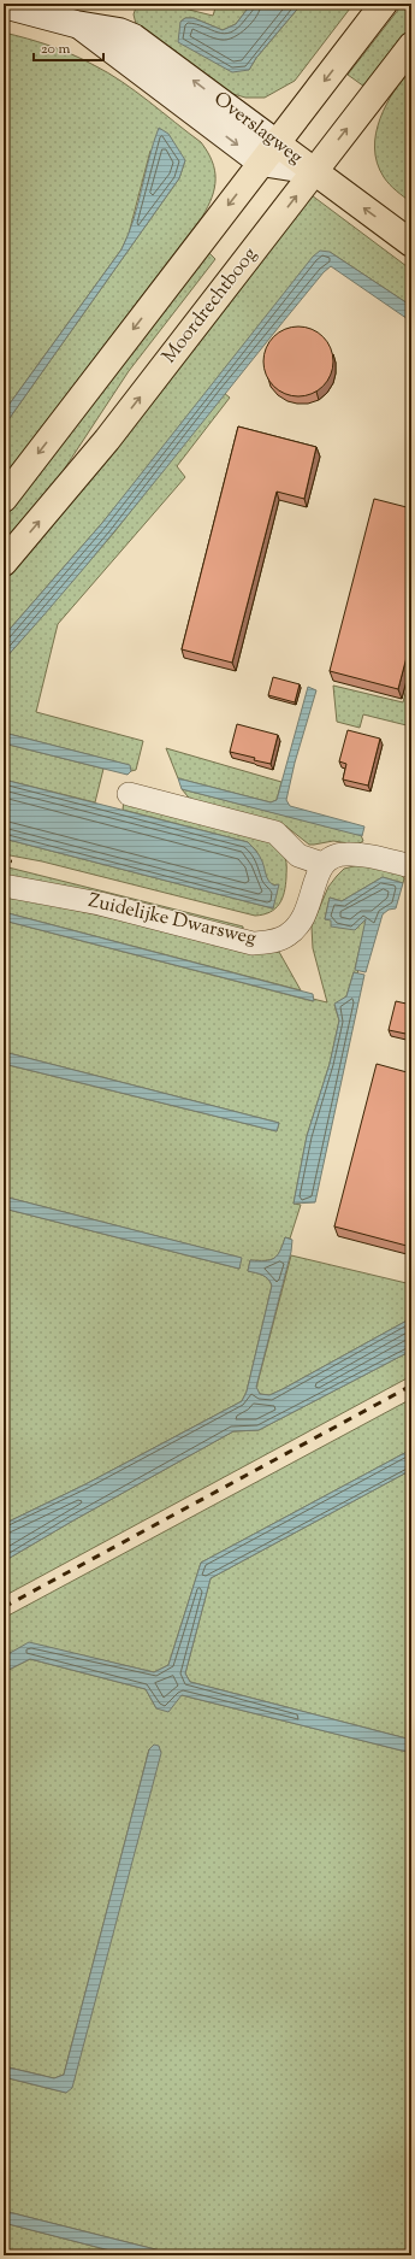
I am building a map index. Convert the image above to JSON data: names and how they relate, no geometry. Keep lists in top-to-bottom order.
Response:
{
  "streets": {
    "main road": ["Overslagweg", "Moordrechtboog"],
    "street": ["Zuidelijke Dwarsweg"]
  },
  "crossings": [
    ["Overslagweg", "Moordrechtboog"]
  ],
  "scale_bar": "20 m"
}
